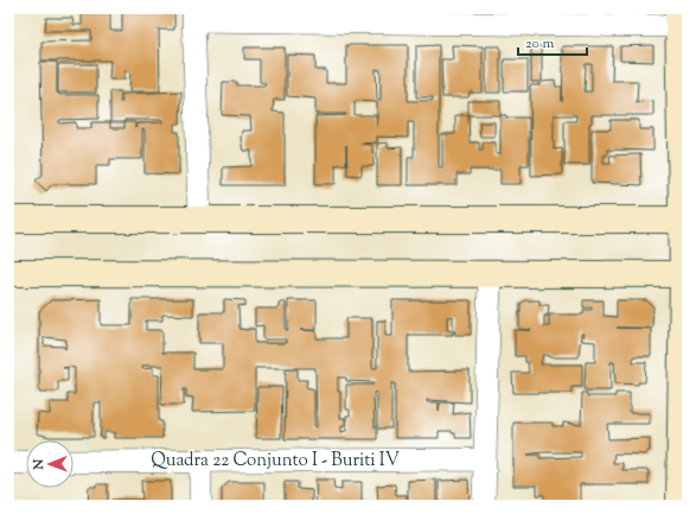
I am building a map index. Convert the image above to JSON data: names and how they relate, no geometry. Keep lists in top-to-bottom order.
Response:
{
  "streets": {
    "street": ["Quadra 22 Conjunto I - Buriti IV"]
  },
  "scale_bar": "20 m",
  "north": "left"
}
